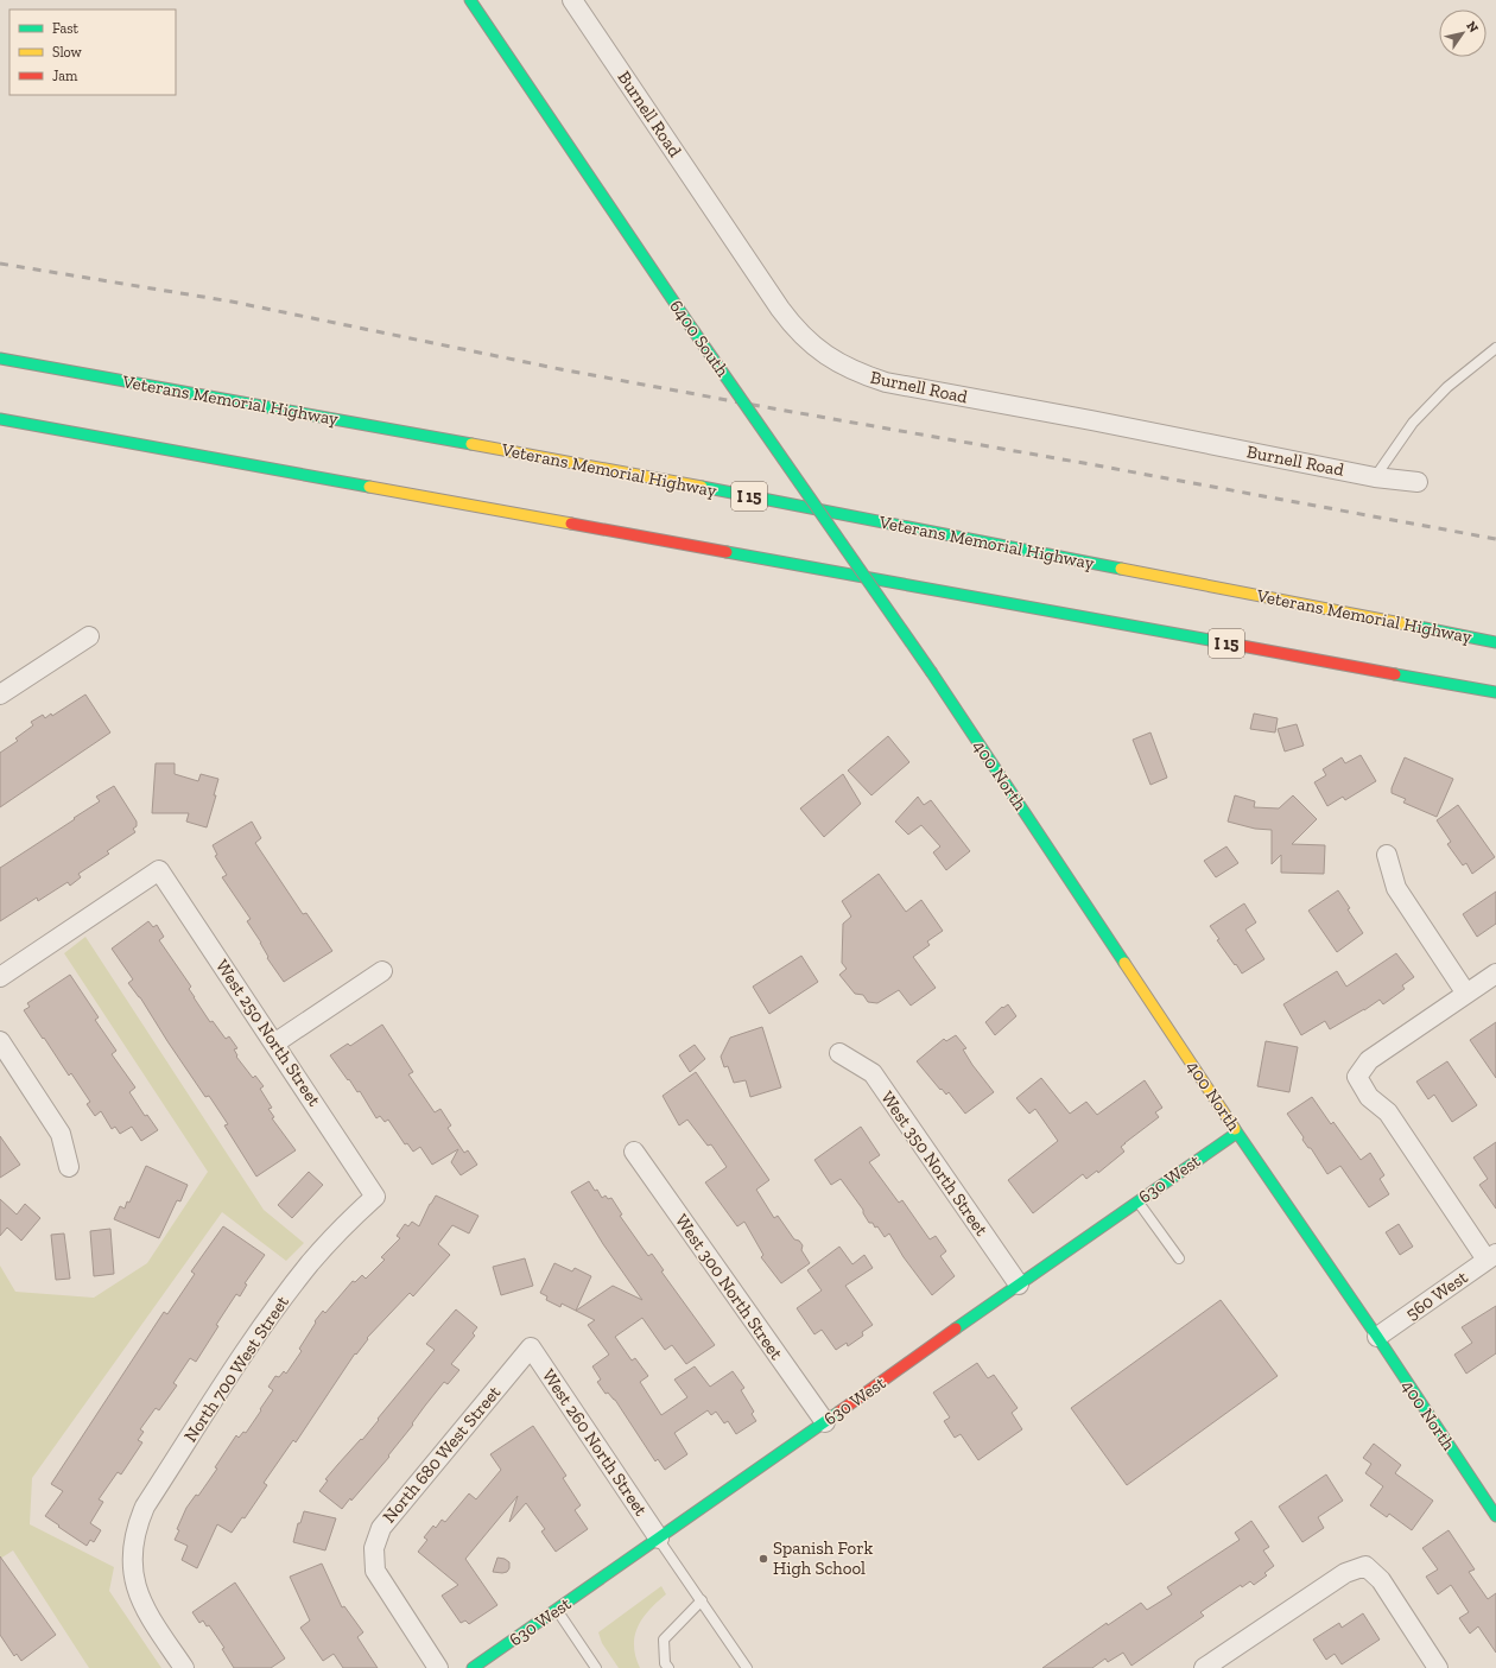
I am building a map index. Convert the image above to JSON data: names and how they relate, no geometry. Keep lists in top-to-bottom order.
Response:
{
  "streets": {
    "main road": [
      "6400 South",
      "Veterans Memorial Highway",
      "I 15",
      "400 North",
      "630 West"
    ],
    "street": [
      "Burnell Road",
      "West 250 North Street",
      "West 350 North Street",
      "West 300 North Street",
      "560 West",
      "North 700 West Street",
      "West 260 North Street",
      "North 680 West Street"
    ]
  },
  "crossings": [
    ["6400 South", "400 North"],
    ["400 North", "630 West"],
    ["400 North", "560 West"],
    ["West 250 North Street", "North 700 West Street"],
    ["West 350 North Street", "630 West"],
    ["630 West", "West 300 North Street"],
    ["630 West", "West 260 North Street"],
    ["West 260 North Street", "North 680 West Street"]
  ],
  "places": ["Spanish Fork High School"],
  "legend": ["Fast", "Slow", "Jam"],
  "north": "top right"
}
